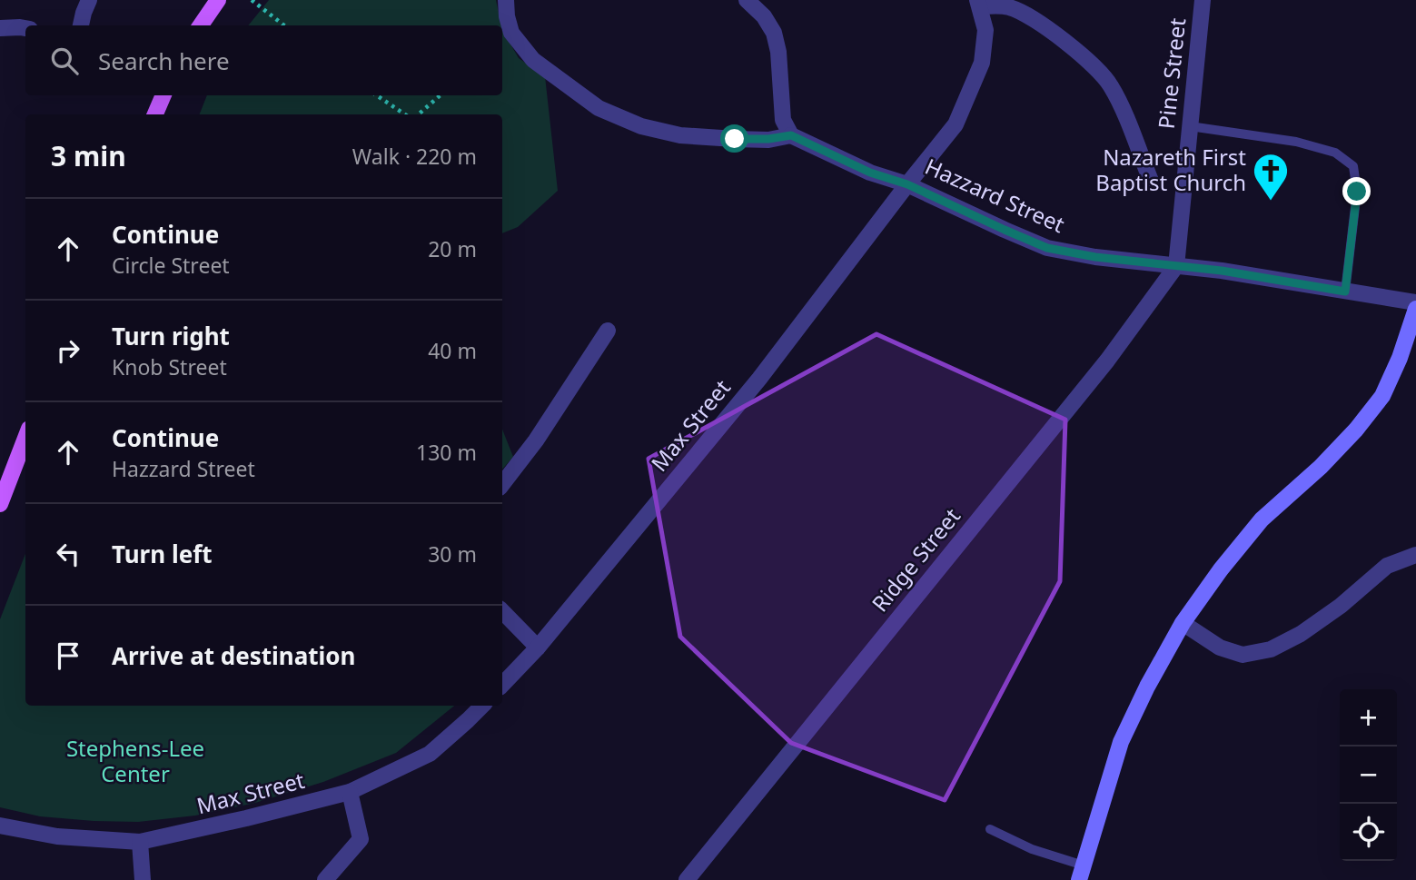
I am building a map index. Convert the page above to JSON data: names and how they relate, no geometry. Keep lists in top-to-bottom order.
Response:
{
  "streets": {
    "street": [
      "Pine Street",
      "Hazzard Street",
      "Max Street",
      "Ridge Street"
    ]
  },
  "crossings": [
    ["Pine Street", "Hazzard Street"],
    ["Pine Street", "Ridge Street"],
    ["Hazzard Street", "Max Street"],
    ["Hazzard Street", "Ridge Street"]
  ],
  "parks": ["Stephens-Lee Center"],
  "places": {
    "church": ["Nazareth First Baptist Church"]
  },
  "page": {
    "search": "Search here",
    "heading": ["3 min", "Walk · 220 m"],
    "list": [
      ["Continue", "Circle Street", "20 m"],
      ["Turn right", "Knob Street", "40 m"],
      ["Continue", "Hazzard Street", "130 m"],
      ["Turn left", "30 m"],
      "Arrive at destination"
    ],
    "map_buttons": ["+", "−"]
  }
}
